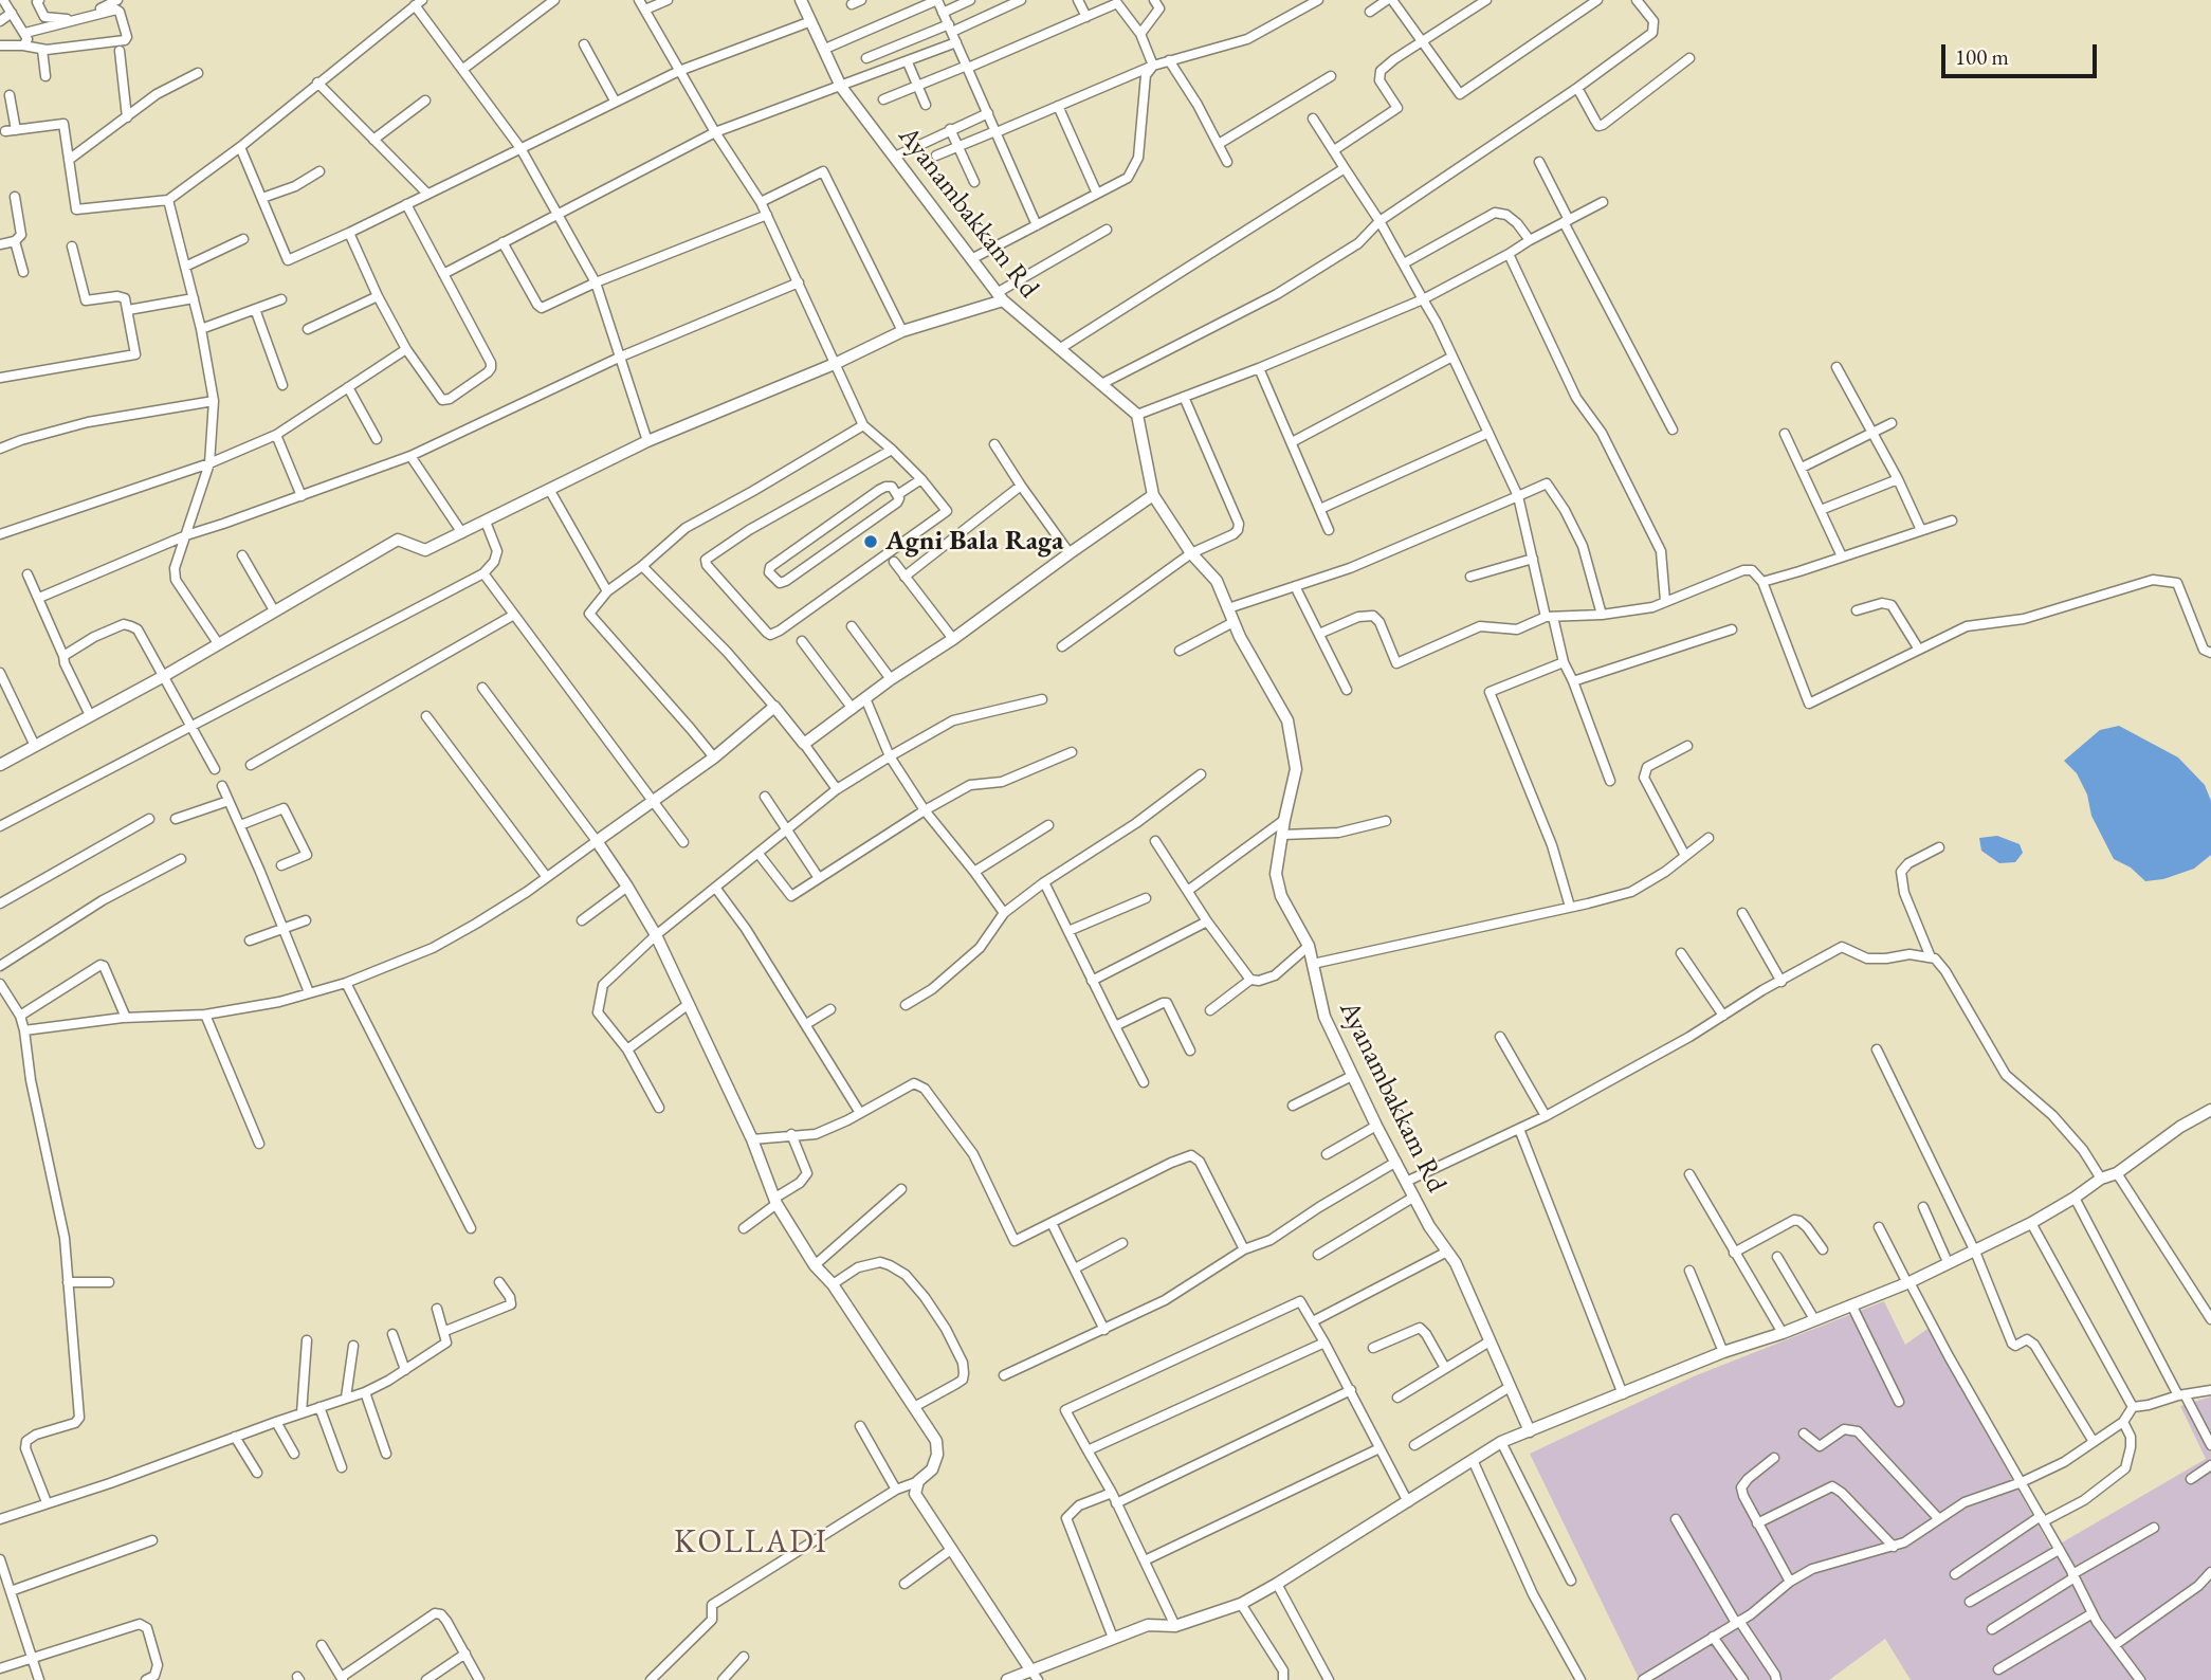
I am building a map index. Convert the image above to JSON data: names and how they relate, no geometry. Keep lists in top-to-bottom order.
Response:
{
  "streets": {
    "street": ["Ayanambakkam Rd"]
  },
  "districts": ["KOLLADI"],
  "places": ["Agni Bala Raga"],
  "scale_bar": "100 m"
}
